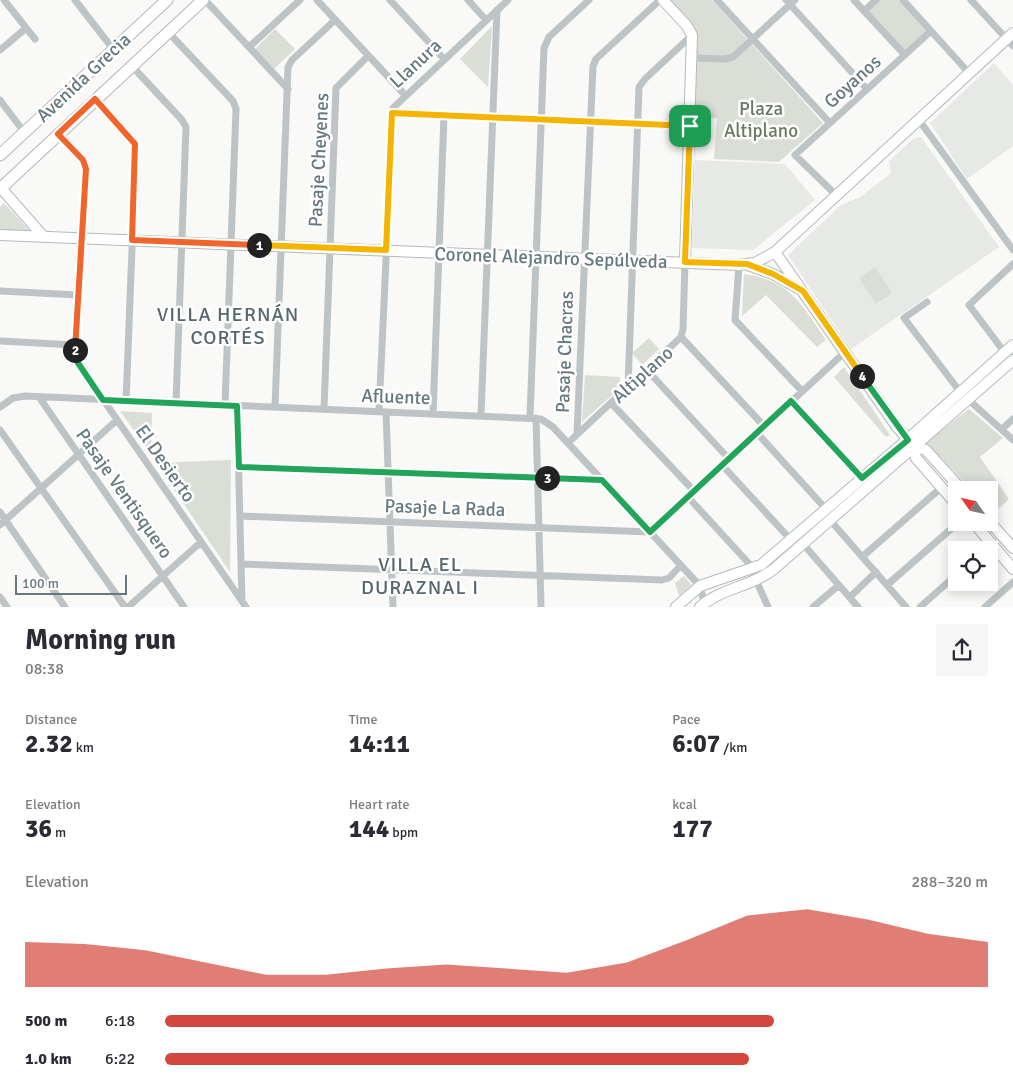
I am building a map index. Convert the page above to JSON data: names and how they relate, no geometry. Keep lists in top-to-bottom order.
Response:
{
  "streets": {
    "main road": ["Avenida Grecia"],
    "street": [
      "Llanura",
      "Goyanos",
      "Pasaje Cheyenes",
      "Coronel Alejandro Sepúlveda",
      "Pasaje Chacras",
      "Altiplano",
      "Afluente",
      "El Desierto",
      "Pasaje Ventisquero",
      "Pasaje La Rada"
    ]
  },
  "crossings": [
    ["Llanura", "Coronel Alejandro Sepúlveda"],
    ["Llanura", "Afluente"],
    ["Llanura", "Pasaje La Rada"],
    ["Avenida Grecia", "El Desierto"],
    ["Goyanos", "Coronel Alejandro Sepúlveda"],
    ["Pasaje Cheyenes", "Coronel Alejandro Sepúlveda"],
    ["Pasaje Cheyenes", "Afluente"],
    ["Coronel Alejandro Sepúlveda", "Pasaje Chacras"],
    ["Coronel Alejandro Sepúlveda", "Altiplano"],
    ["Coronel Alejandro Sepúlveda", "El Desierto"],
    ["Pasaje Chacras", "Altiplano"],
    ["Altiplano", "Afluente"],
    ["Afluente", "El Desierto"],
    ["Afluente", "Pasaje Ventisquero"],
    ["Afluente", "Pasaje La Rada"]
  ],
  "districts": ["VILLA HERNÁN CORTÉS", "VILLA EL DURAZNAL I"],
  "parks": ["Plaza Altiplano"],
  "scale_bar": "100 m",
  "north": "top left",
  "page": {
    "pins": [
      "1",
      "2",
      "4",
      "3"
    ],
    "scale": "100 m",
    "heading": ["Morning run", "08:38"],
    "stats": [
      ["Distance", "2.32 km"],
      ["Time", "14:11"],
      ["Pace", "6:07 /km"],
      ["Elevation", "36 m"],
      ["Heart rate", "144 bpm"],
      ["kcal", "177"]
    ],
    "chart": ["Elevation", "288–320 m"],
    "list": [
      {
        "name": "500 m",
        "note": "6:18"
      },
      {
        "name": "1.0 km",
        "note": "6:22"
      }
    ]
  }
}
